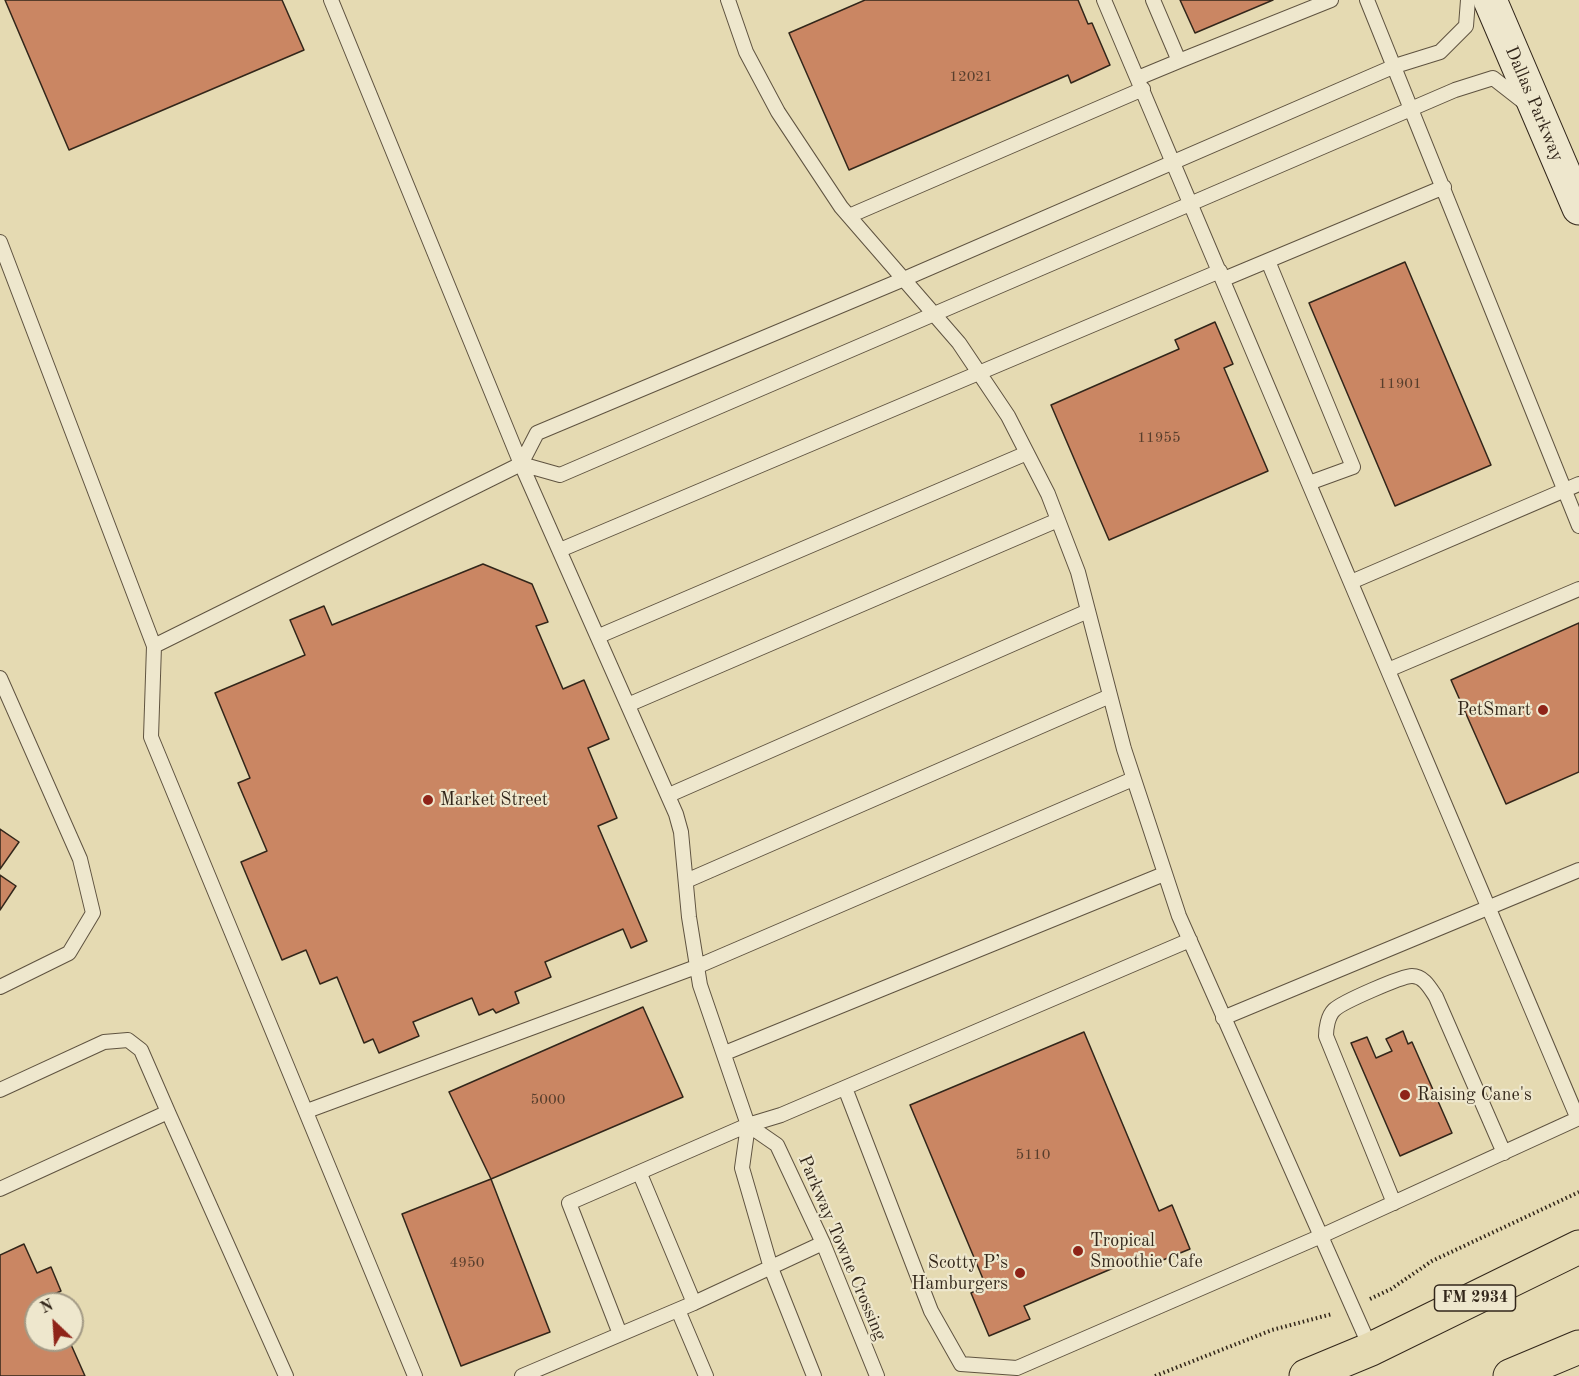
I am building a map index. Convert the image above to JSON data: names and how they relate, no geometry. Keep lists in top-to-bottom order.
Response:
{
  "streets": {
    "main road": ["Dallas Parkway", "FM 2934"],
    "lane": ["Parkway Towne Crossing"]
  },
  "places": [
    "PetSmart",
    "Market Street",
    "Raising Cane's",
    "Tropical Smoothie Cafe",
    "Scotty P’s Hamburgers"
  ],
  "house_numbers": [
    "12021",
    "11901",
    "11955",
    "5000",
    "5110",
    "4950"
  ],
  "north": "top left"
}
